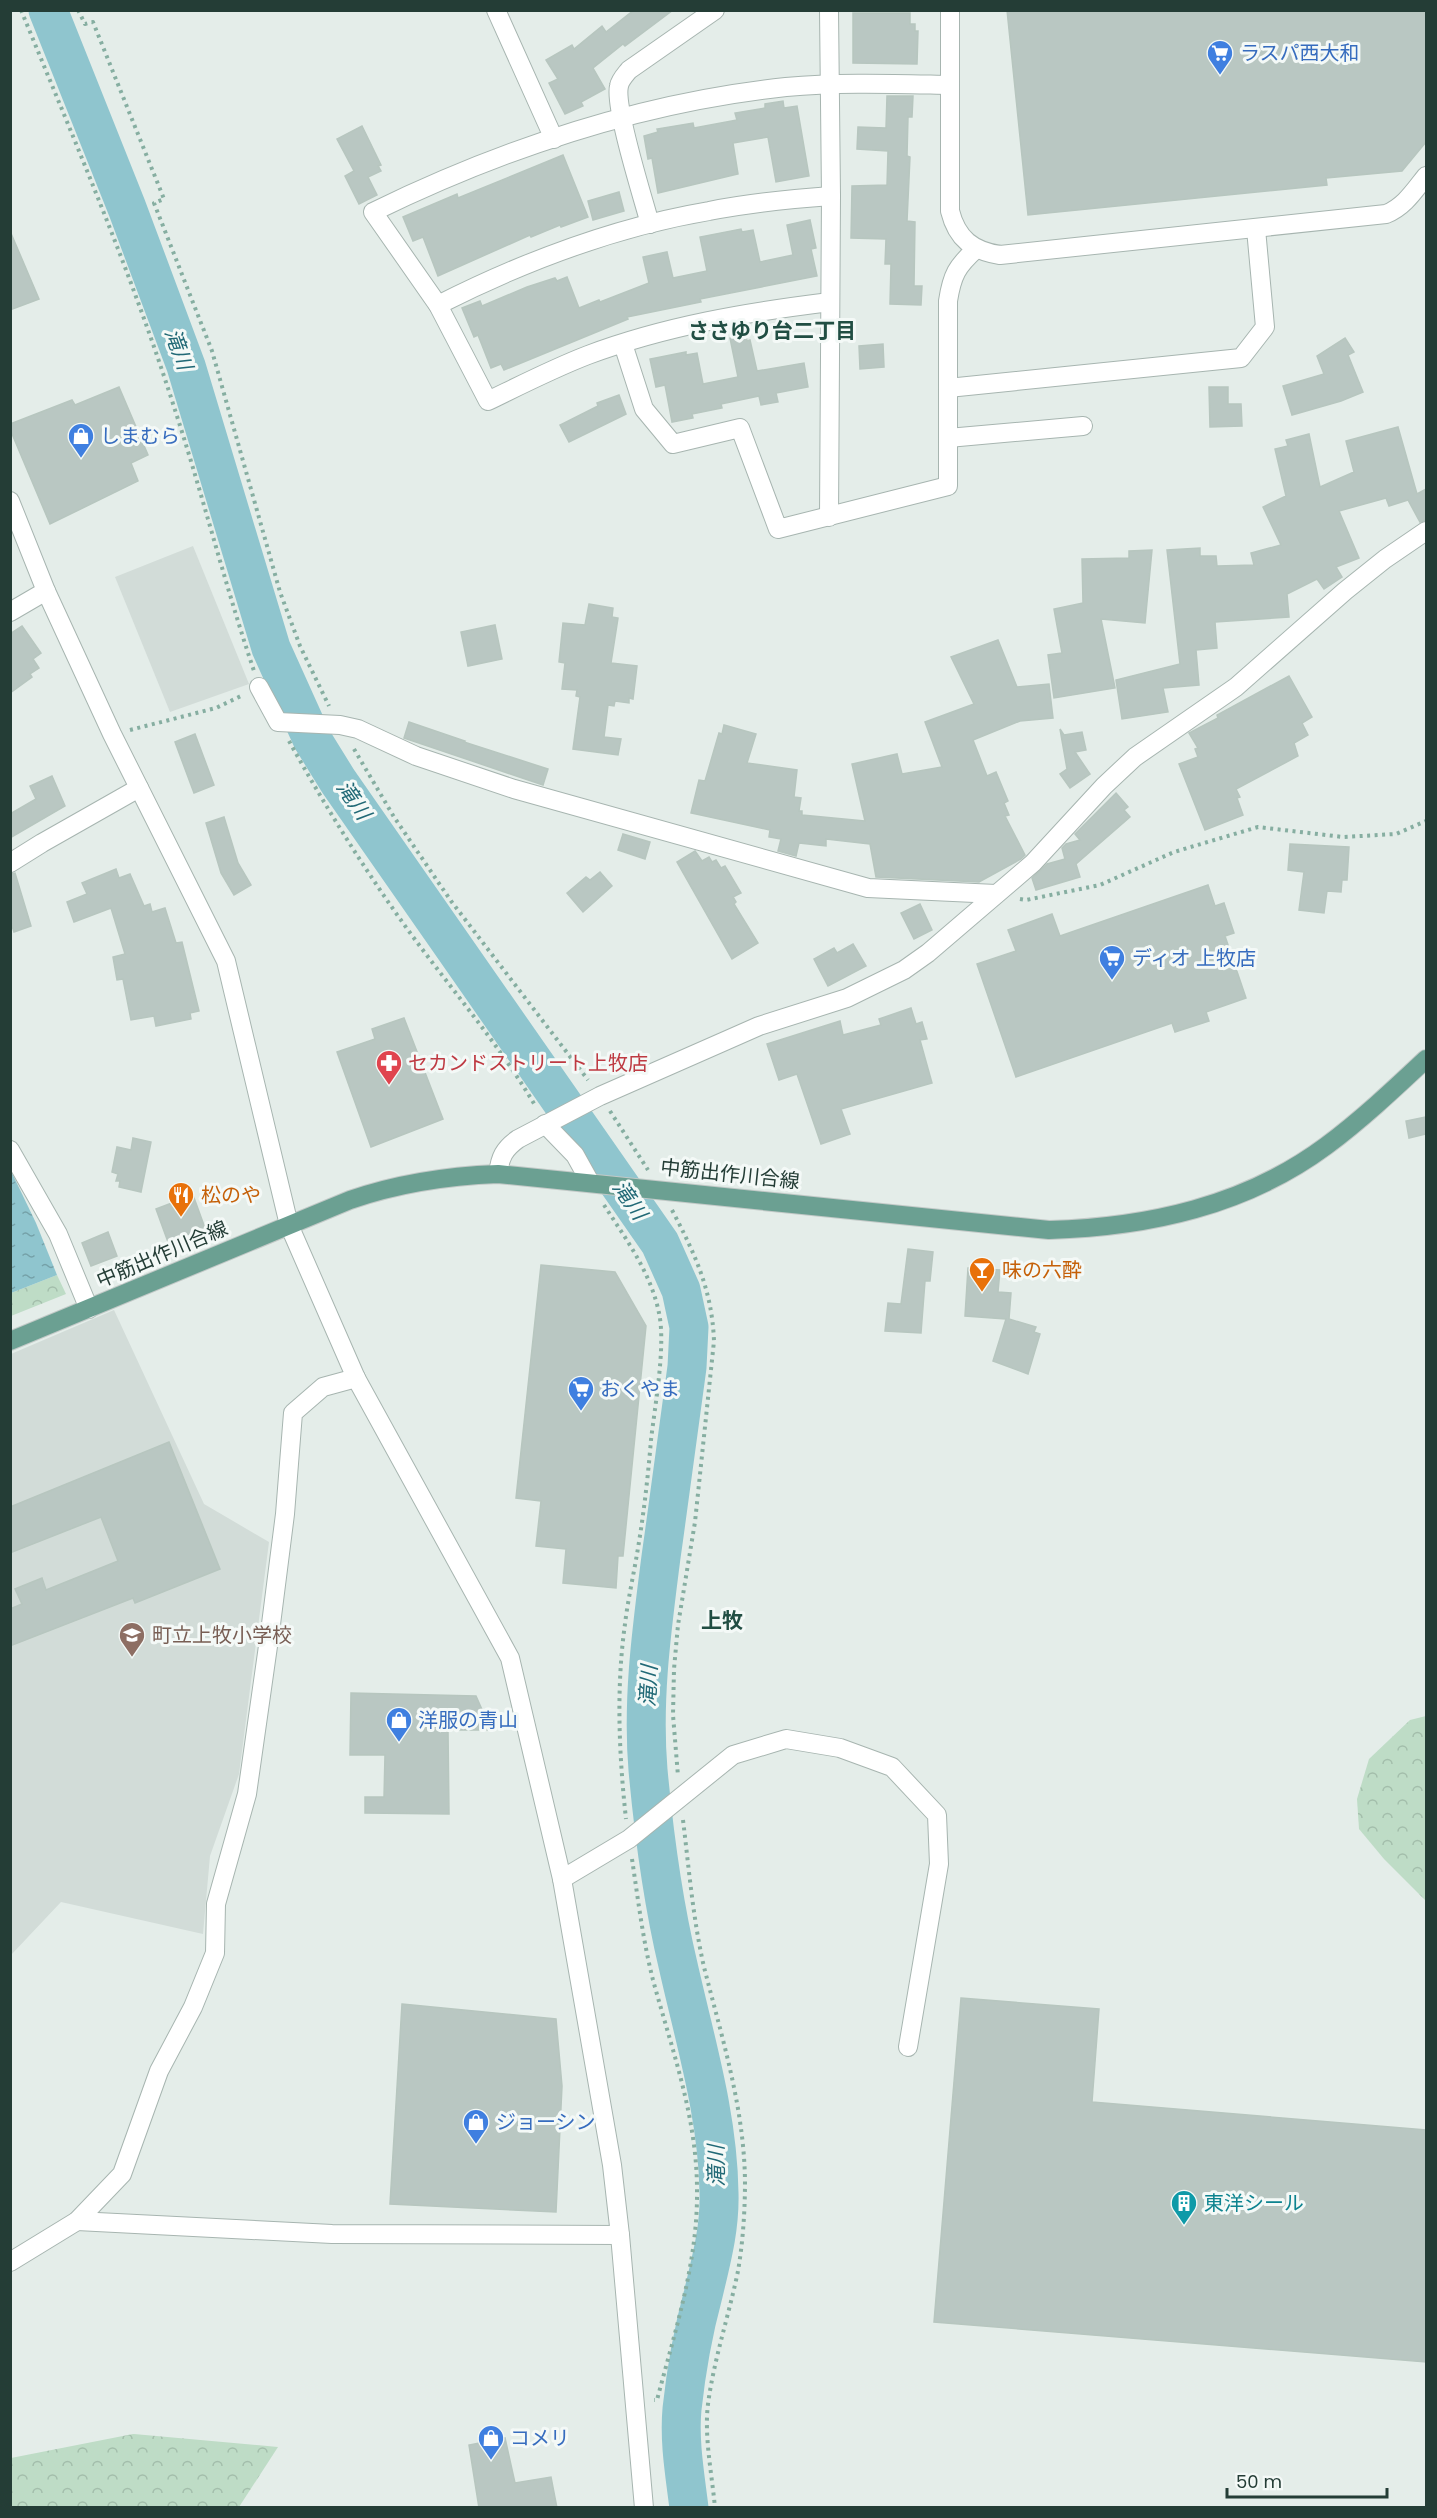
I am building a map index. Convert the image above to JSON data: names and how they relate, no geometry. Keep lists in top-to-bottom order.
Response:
{
  "streets": {
    "main road": ["中筋出作川合線"]
  },
  "districts": ["ささゆり台二丁目", "上牧"],
  "water": ["滝川"],
  "places": {
    "supermarket": ["ラスパ西大和", "ディオ 上牧店", "おくやま"],
    "shop": [
      "しまむら",
      "洋服の青山",
      "ジョーシン",
      "コメリ"
    ],
    "pharmacy": ["セカンドストリート上牧店"],
    "restaurant": ["松のや"],
    "bar": ["味の六酔"],
    "school or university": ["町立上牧小学校"],
    "building": ["東洋シール"]
  },
  "scale_bar": "50 m"
}
